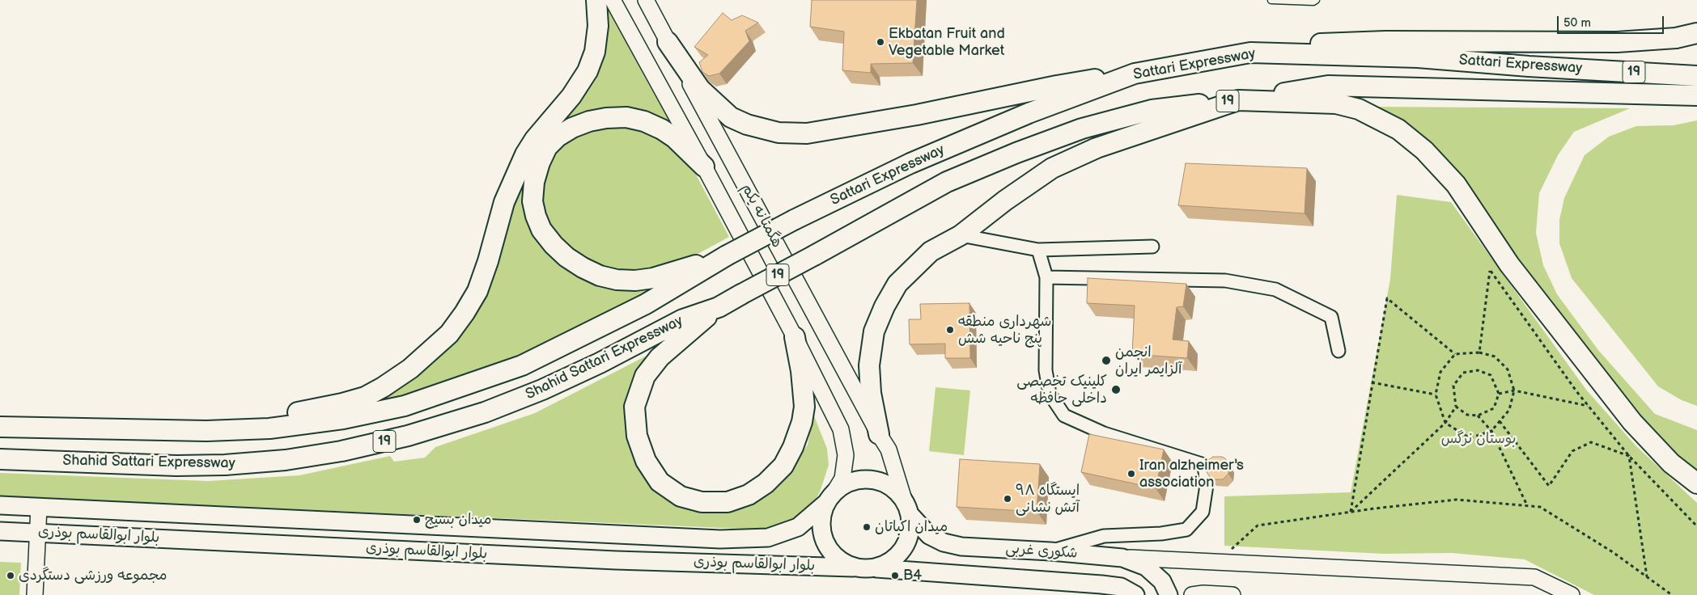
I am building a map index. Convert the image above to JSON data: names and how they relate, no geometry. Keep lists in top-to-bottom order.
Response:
{
  "streets": {
    "highway": ["Sattari Expressway", "19", "Shahid Sattari Expressway"],
    "main road": ["بلوار ابوالقاسم بوذری", "شکوری غربی"],
    "street": ["هگمتانه یکم"]
  },
  "crossings": [
    ["Sattari Expressway", "Shahid Sattari Expressway"],
    ["هگمتانه یکم", "بلوار ابوالقاسم بوذری"],
    ["هگمتانه یکم", "شکوری غربی"],
    ["بلوار ابوالقاسم بوذری", "شکوری غربی"]
  ],
  "parks": ["بوستان نرگس"],
  "places": [
    "Ekbatan Fruit and Vegetable Market",
    "شهرداری منطقه پنج ناحیه شش",
    "انجمن آلزایمر ایران",
    "کلینیک تخصصی داخلی حافظه",
    "Iran alzheimer's association",
    "ایستگاه ۹۸ آتش نشانی",
    "میدان بسیج",
    "میدان اکباتان",
    "مجموعه ورزشی دستگردی",
    "B4"
  ],
  "scale_bar": "50 m"
}
